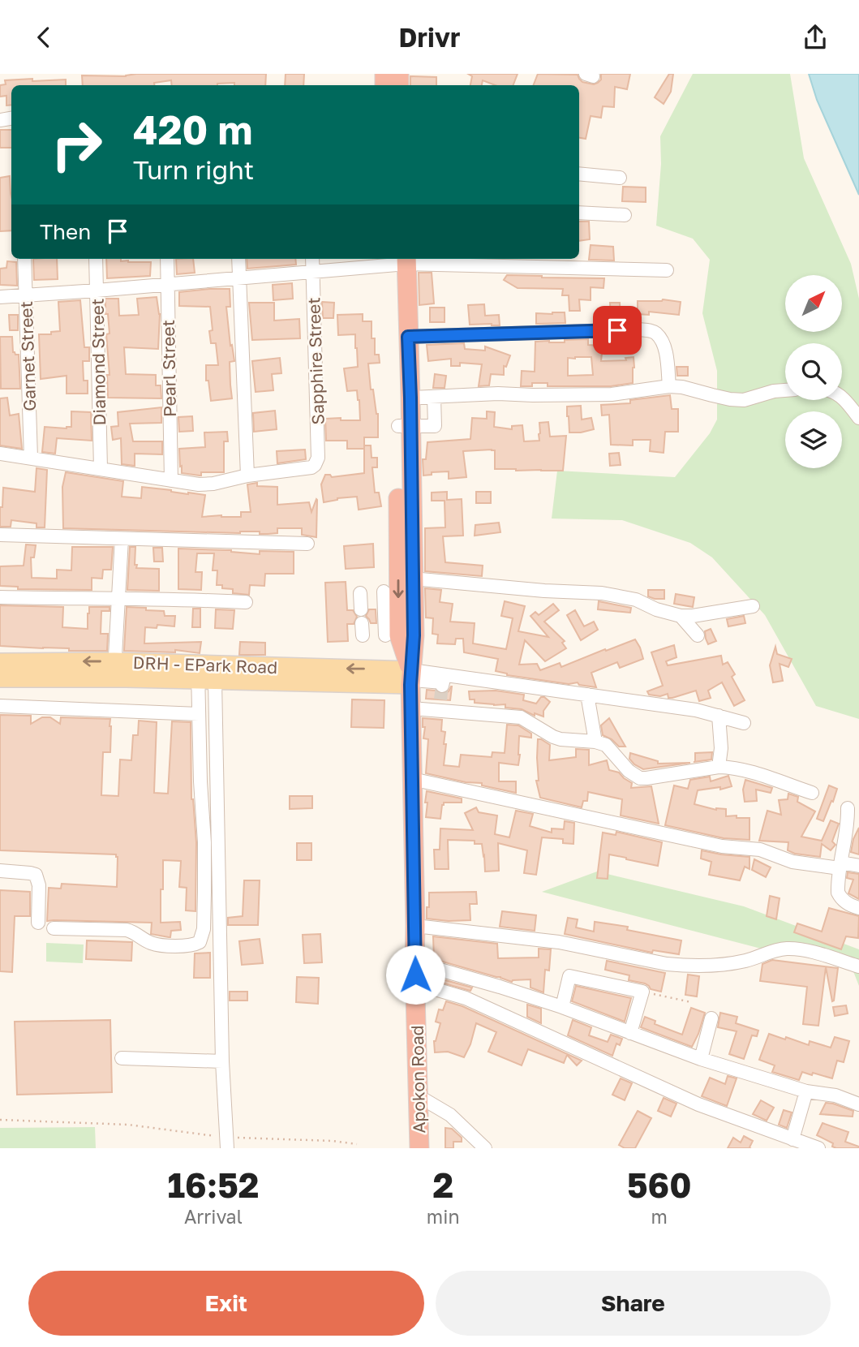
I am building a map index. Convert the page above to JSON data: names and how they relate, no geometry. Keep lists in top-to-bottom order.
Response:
{
  "streets": {
    "highway": ["Apokon Road"],
    "main road": ["DRH - EPark Road"],
    "street": [
      "Garnet Street",
      "Sapphire Street",
      "Diamond Street",
      "Pearl Street"
    ]
  },
  "crossings": [
    ["DRH - EPark Road", "Apokon Road"]
  ],
  "north": "top right",
  "page": {
    "header": "Drivr",
    "turn": ["420 m", "Turn right"],
    "then": "Then",
    "eta": [
      "16:52",
      "Arrival",
      "2",
      "min",
      "560",
      "m"
    ],
    "buttons": ["Exit", "Share"]
  }
}
